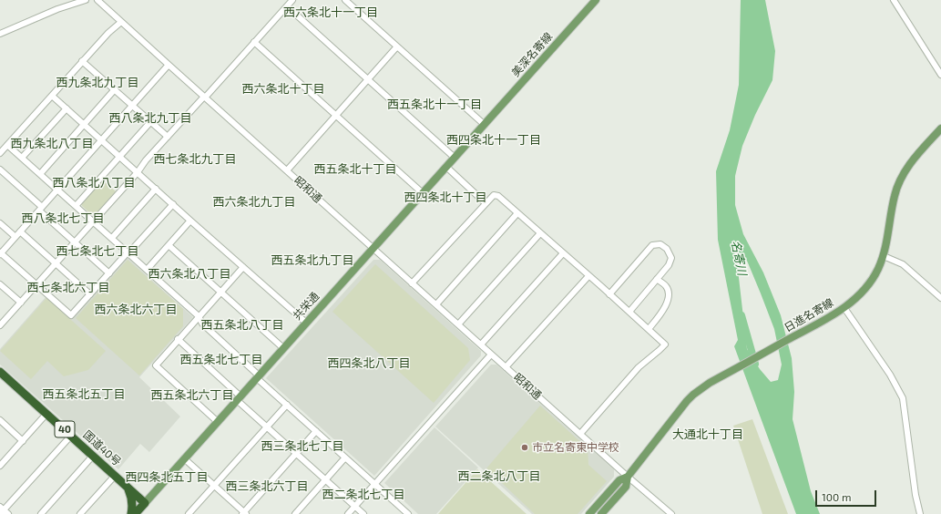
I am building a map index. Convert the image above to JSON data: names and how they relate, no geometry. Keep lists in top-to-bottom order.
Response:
{
  "streets": {
    "highway": ["40", "国道40号"],
    "main road": ["美深名寄線", "共栄通", "日進名寄線"],
    "street": ["昭和通"]
  },
  "crossings": [
    ["美深名寄線", "共栄通"],
    ["昭和通", "共栄通"],
    ["昭和通", "日進名寄線"],
    ["共栄通", "国道40号"]
  ],
  "districts": [
    "西六条北十一丁目",
    "西九条北九丁目",
    "西六条北十丁目",
    "西五条北十一丁目",
    "西八条北九丁目",
    "西四条北十一丁目",
    "西九条北八丁目",
    "西七条北九丁目",
    "西五条北十丁目",
    "西八条北八丁目",
    "西四条北十丁目",
    "西六条北九丁目",
    "西八条北七丁目",
    "西七条北七丁目",
    "西五条北九丁目",
    "西六条北八丁目",
    "西七条北六丁目",
    "西六条北六丁目",
    "西五条北八丁目",
    "西五条北七丁目",
    "西四条北八丁目",
    "西五条北五丁目",
    "西五条北六丁目",
    "大通北十丁目",
    "西三条北七丁目",
    "西二条北八丁目",
    "西四条北五丁目",
    "西三条北六丁目",
    "西二条北七丁目"
  ],
  "water": ["名寄川"],
  "places": ["市立名寄東中学校"],
  "scale_bar": "100 m"
}
